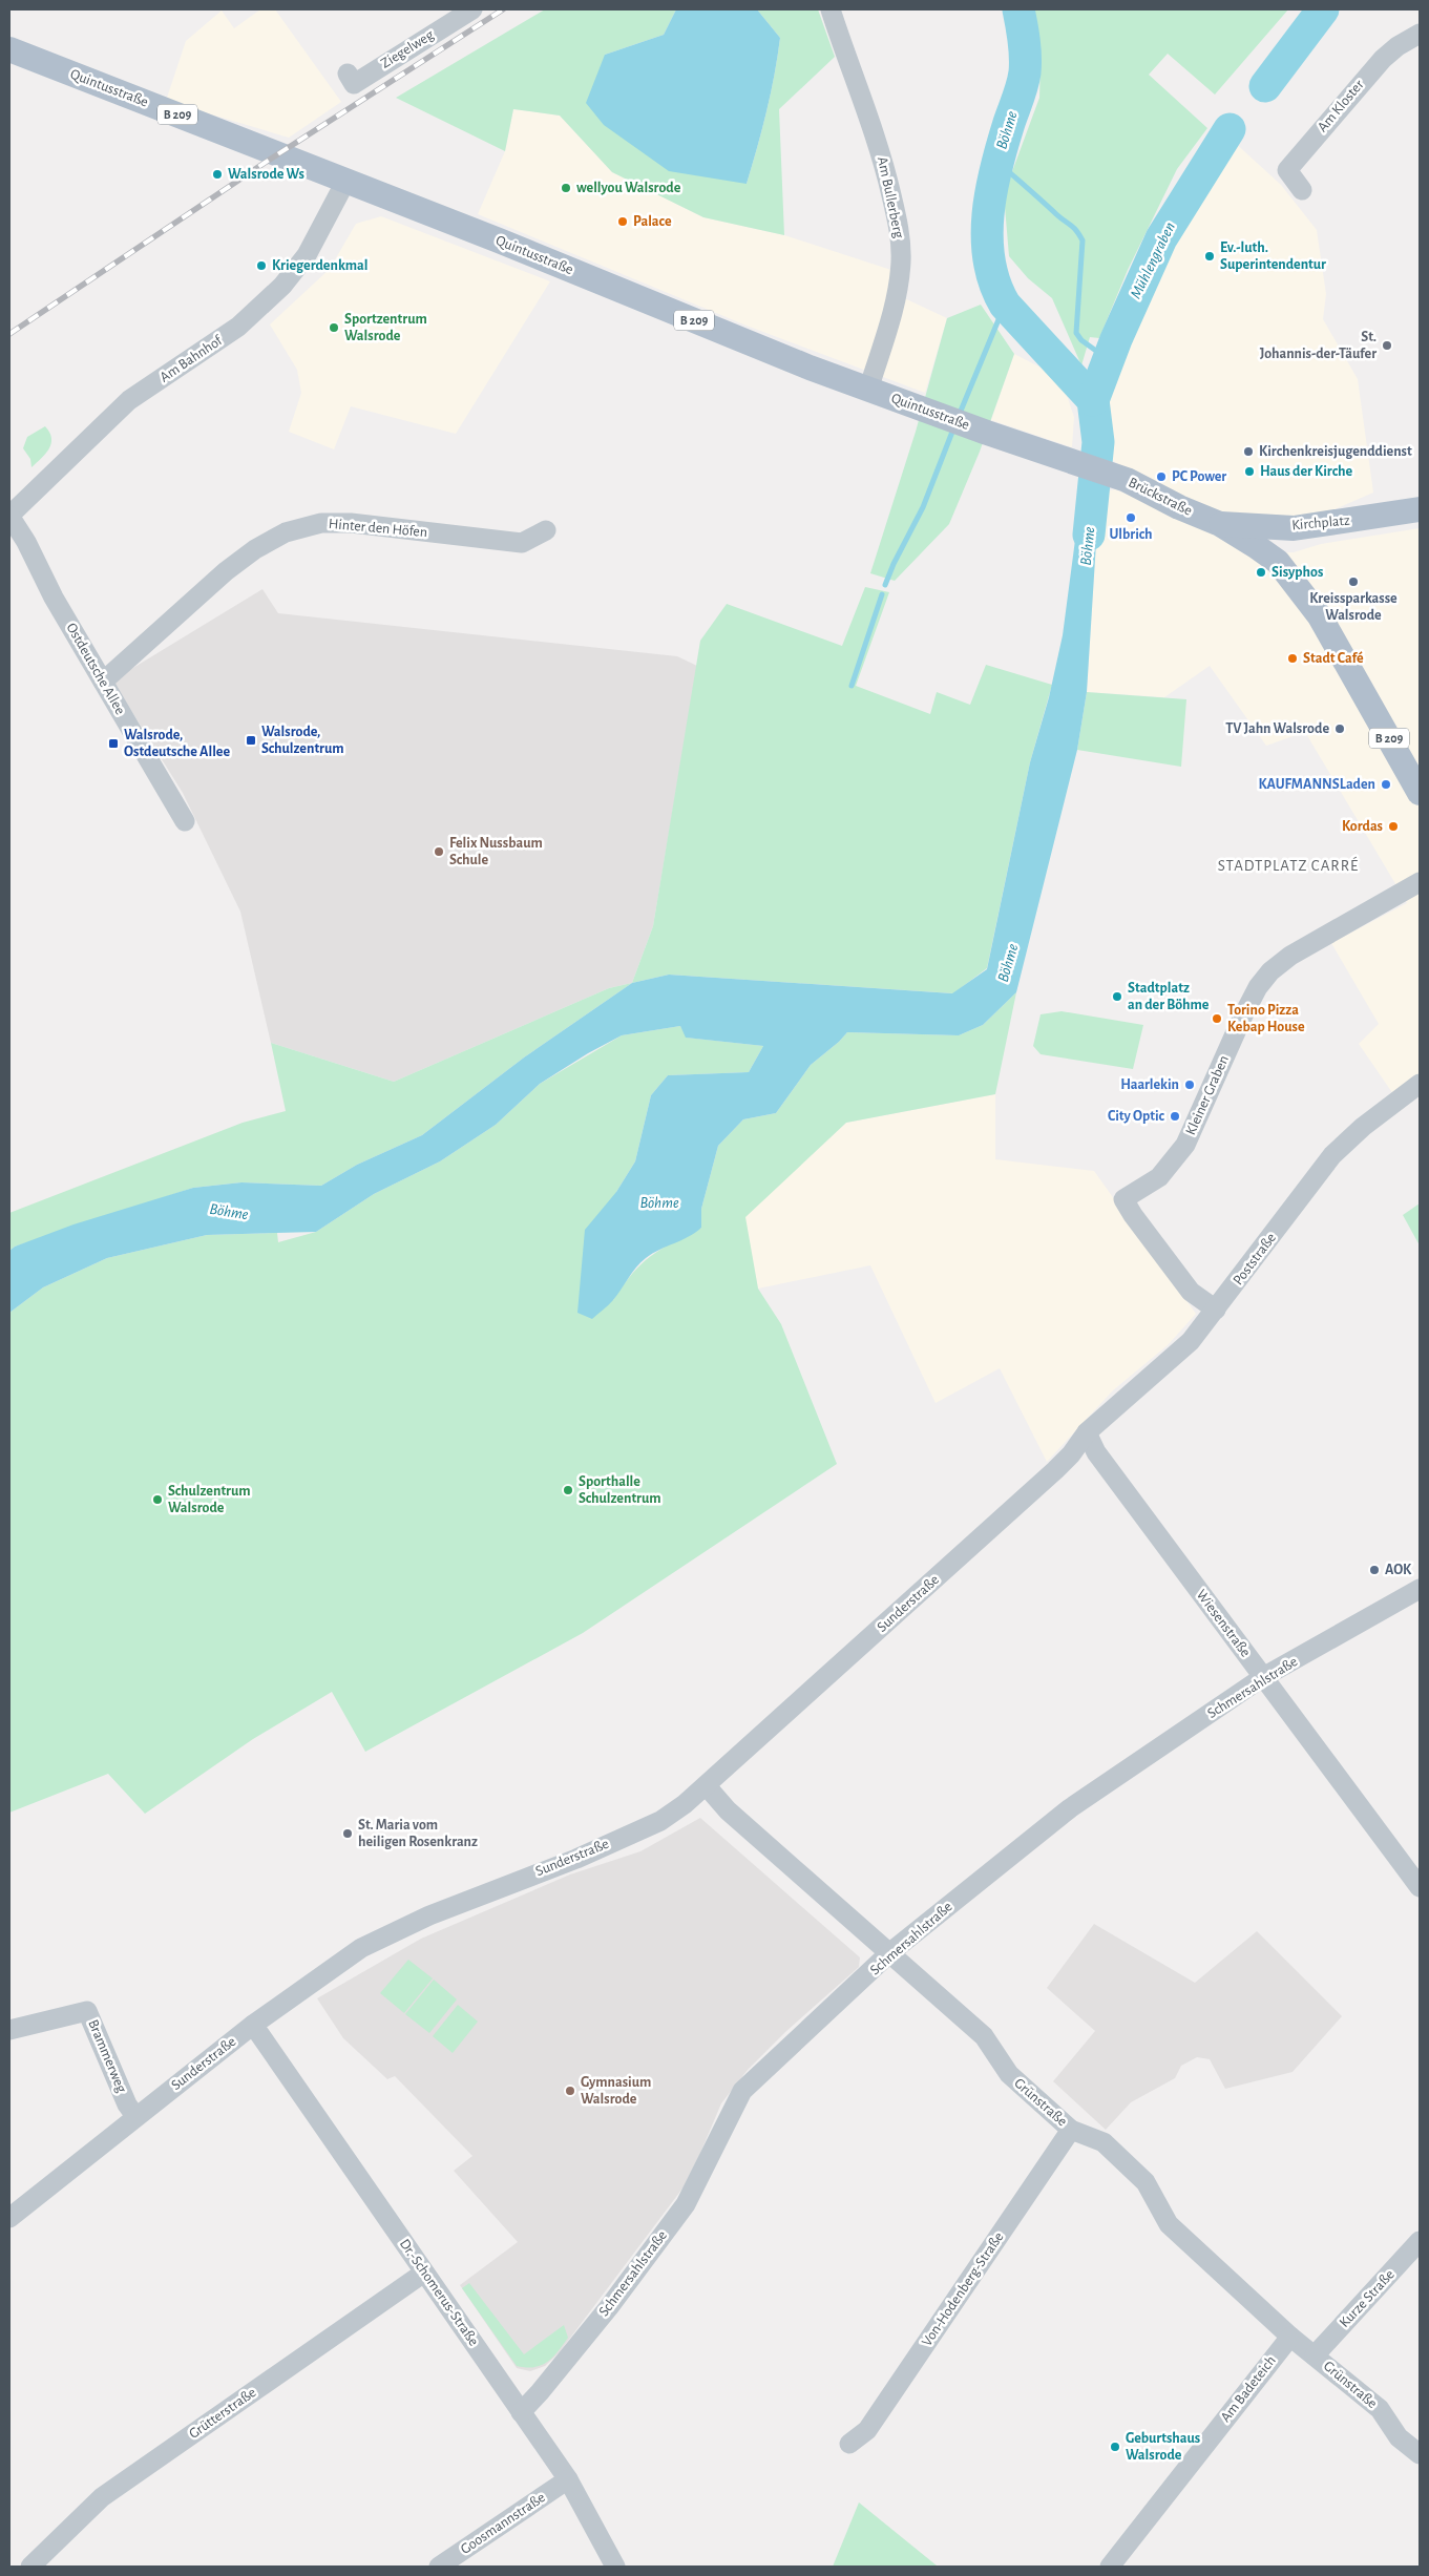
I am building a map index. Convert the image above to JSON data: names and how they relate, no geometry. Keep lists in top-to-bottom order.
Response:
{
  "streets": {
    "main road": [
      "Quintusstraße",
      "B 209",
      "Brückstraße",
      "Kirchplatz"
    ],
    "street": [
      "Ziegelweg",
      "Am Kloster",
      "Am Bullerberg",
      "Am Bahnhof",
      "Hinter den Höfen",
      "Ostdeutsche Allee",
      "Kleiner Graben",
      "Poststraße",
      "Sunderstraße",
      "Wiesenstraße",
      "Schmersahlstraße",
      "Brammerweg",
      "Grünstraße",
      "Von-Hodenberg-Straße",
      "Dr.-Schomerus-Straße",
      "Kurze Straße",
      "Am Badeteich",
      "Grütterstraße",
      "Goosmannstraße"
    ]
  },
  "crossings": [
    ["Quintusstraße", "Am Bullerberg"],
    ["Quintusstraße", "Am Bahnhof"],
    ["Quintusstraße", "Brückstraße"],
    ["B 209", "Brückstraße"],
    ["Am Bahnhof", "Ostdeutsche Allee"],
    ["Brückstraße", "Kirchplatz"],
    ["Hinter den Höfen", "Ostdeutsche Allee"],
    ["Kleiner Graben", "Poststraße"],
    ["Poststraße", "Sunderstraße"],
    ["Poststraße", "Wiesenstraße"],
    ["Sunderstraße", "Wiesenstraße"],
    ["Sunderstraße", "Brammerweg"],
    ["Sunderstraße", "Grünstraße"],
    ["Sunderstraße", "Dr.-Schomerus-Straße"],
    ["Wiesenstraße", "Schmersahlstraße"],
    ["Schmersahlstraße", "Grünstraße"],
    ["Schmersahlstraße", "Dr.-Schomerus-Straße"],
    ["Grünstraße", "Von-Hodenberg-Straße"],
    ["Grünstraße", "Kurze Straße"],
    ["Grünstraße", "Am Badeteich"],
    ["Dr.-Schomerus-Straße", "Grütterstraße"],
    ["Dr.-Schomerus-Straße", "Goosmannstraße"]
  ],
  "districts": ["STADTPLATZ CARRÉ"],
  "water": ["Böhme", "Mühlengraben"],
  "places": {
    "other": [
      "Walsrode Ws",
      "wellyou Walsrode",
      "Palace",
      "Ev.-luth. Superintendentur",
      "Kriegerdenkmal",
      "Sportzentrum Walsrode",
      "St. Johannis-der-Täufer",
      "Kirchenkreisjugenddienst",
      "Haus der Kirche",
      "PC Power",
      "Ulbrich",
      "Sisyphos",
      "Kreissparkasse Walsrode",
      "Stadt Café",
      "TV Jahn Walsrode",
      "KAUFMANNSLaden",
      "Kordas",
      "Felix Nussbaum Schule",
      "Stadtplatz an der Böhme",
      "Torino Pizza Kebap House",
      "Haarlekin",
      "City Optic",
      "Sporthalle Schulzentrum",
      "Schulzentrum Walsrode",
      "AOK",
      "St. Maria vom heiligen Rosenkranz",
      "Gymnasium Walsrode",
      "Geburtshaus Walsrode"
    ],
    "transit": ["Walsrode, Schulzentrum", "Walsrode, Ostdeutsche Allee"]
  }
}
